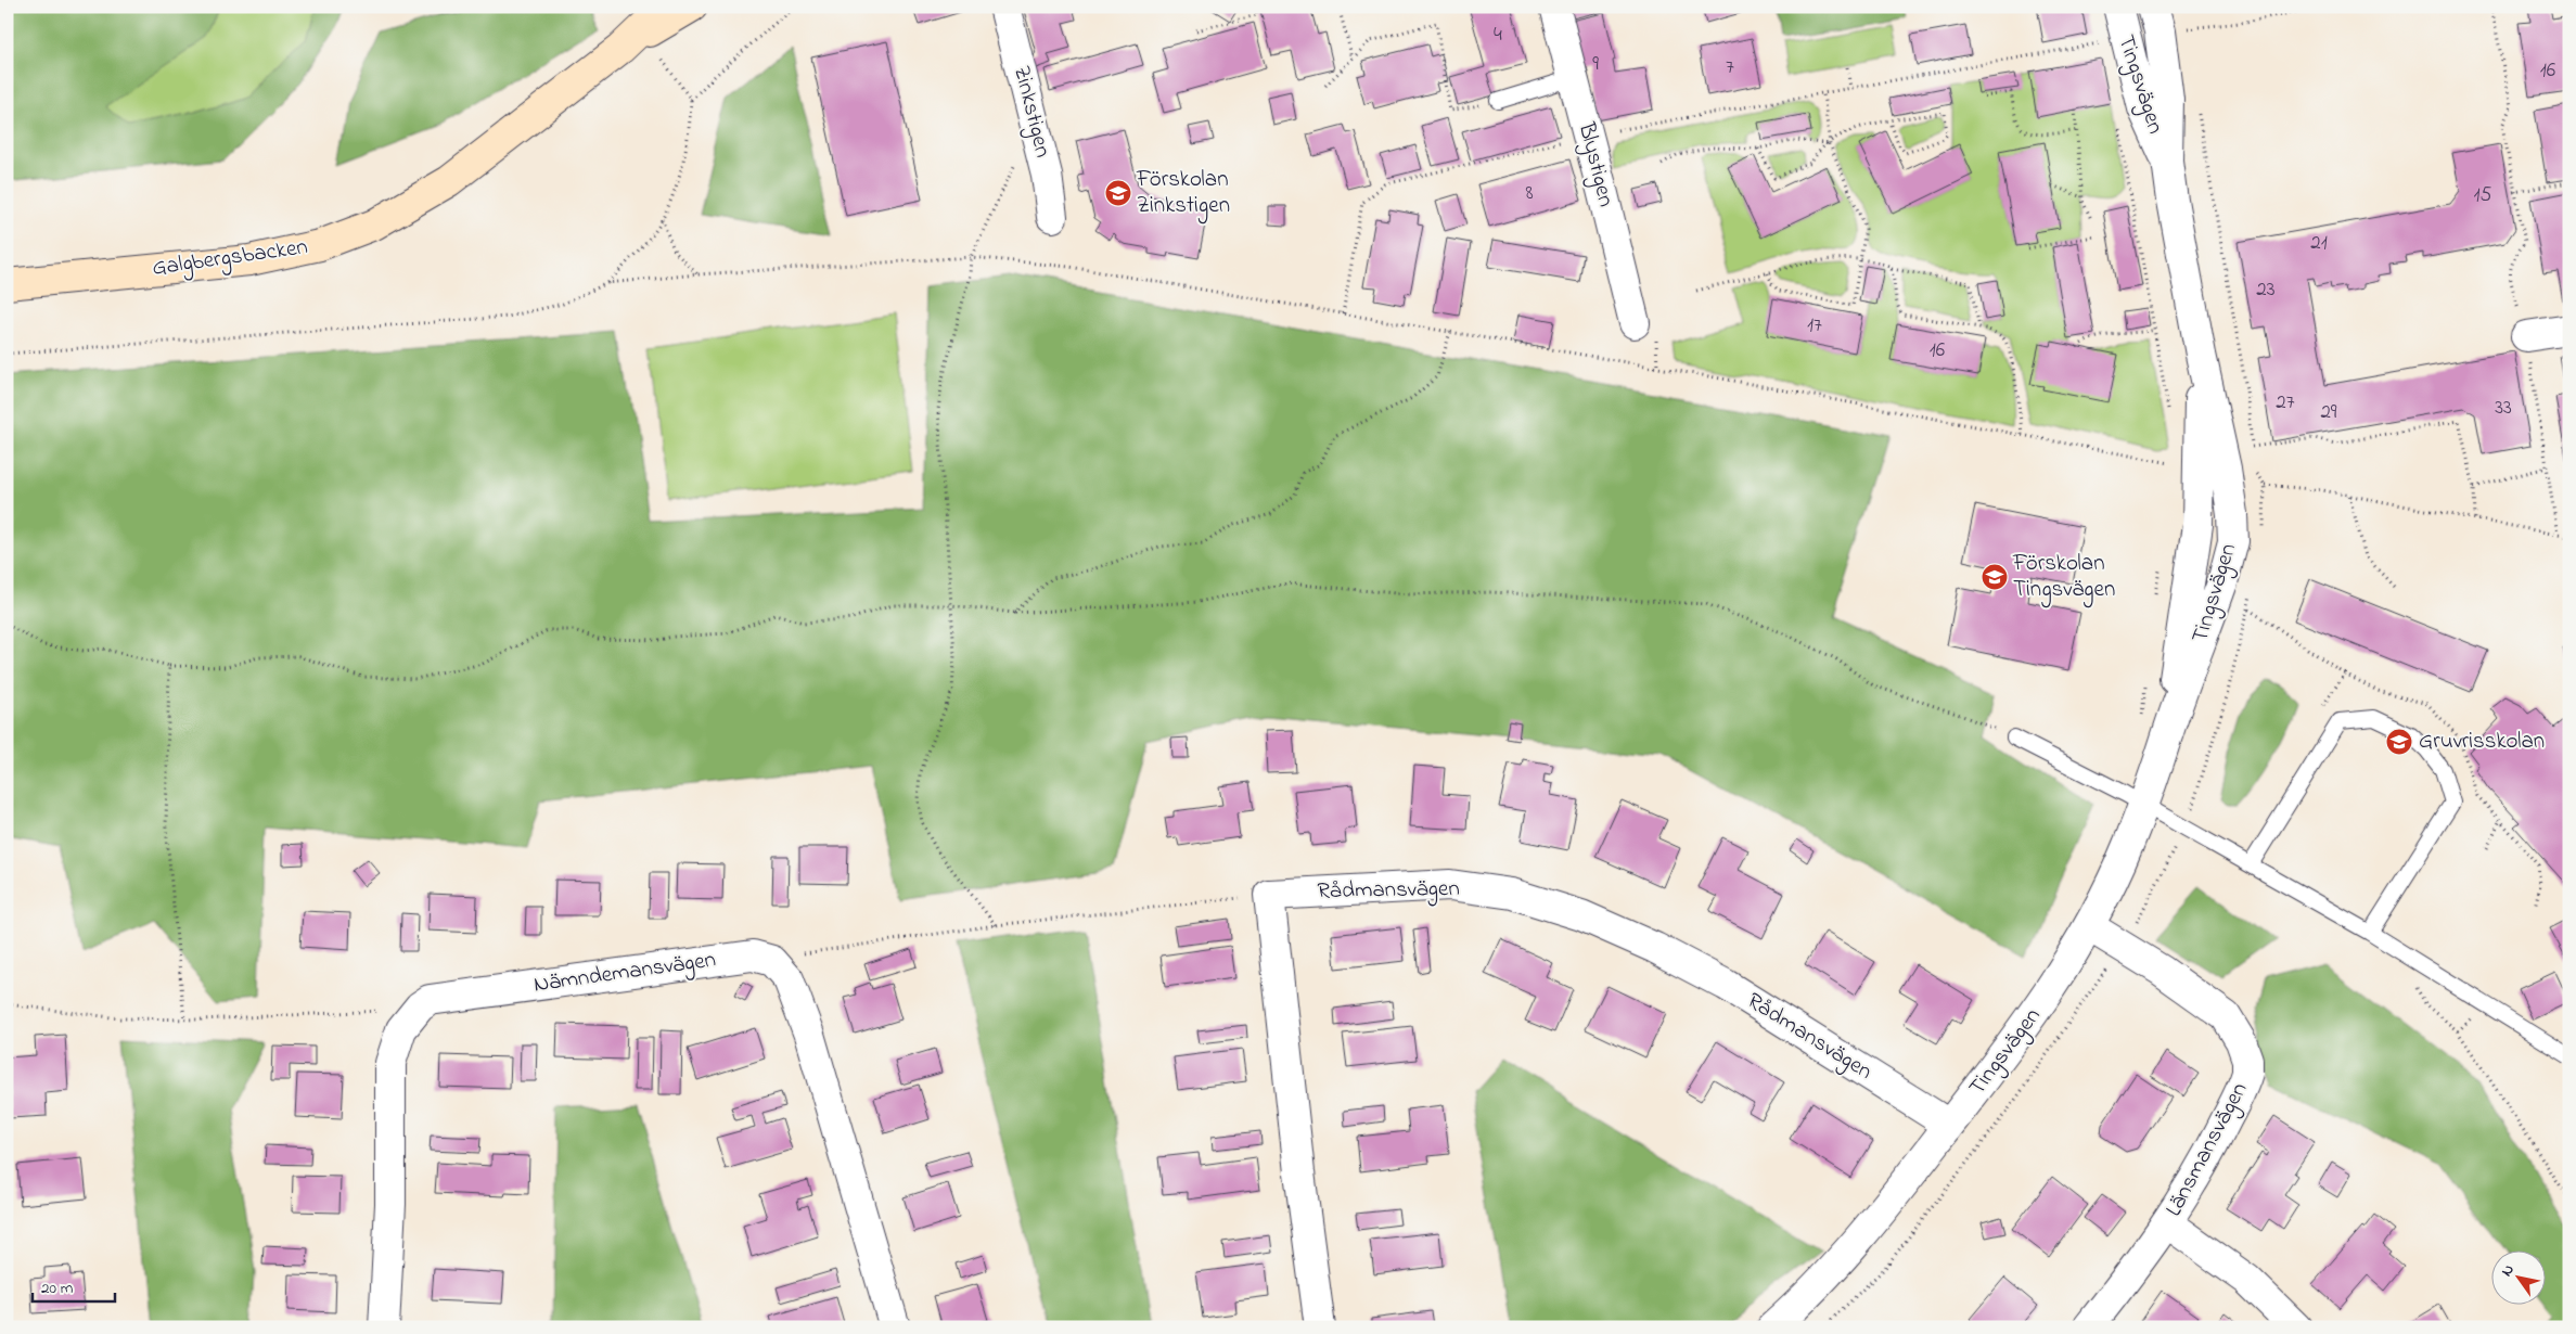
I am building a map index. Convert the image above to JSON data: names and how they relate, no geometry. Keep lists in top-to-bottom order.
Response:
{
  "streets": {
    "street": [
      "Tingsvägen",
      "Zinkstigen",
      "Blystigen",
      "Galgbergsbacken",
      "Rådmansvägen",
      "Nämndemansvägen",
      "Länsmansvägen"
    ]
  },
  "crossings": [
    ["Tingsvägen", "Rådmansvägen"],
    ["Tingsvägen", "Länsmansvägen"]
  ],
  "places": {
    "school or university": ["Förskolan Zinkstigen", "Förskolan Tingsvägen", "Gruvrisskolan"]
  },
  "house_numbers": [
    "4",
    "9",
    "7",
    "16",
    "8",
    "15",
    "21",
    "23",
    "17",
    "16",
    "27",
    "33",
    "29"
  ],
  "scale_bar": "20 m",
  "north": "top left"
}
